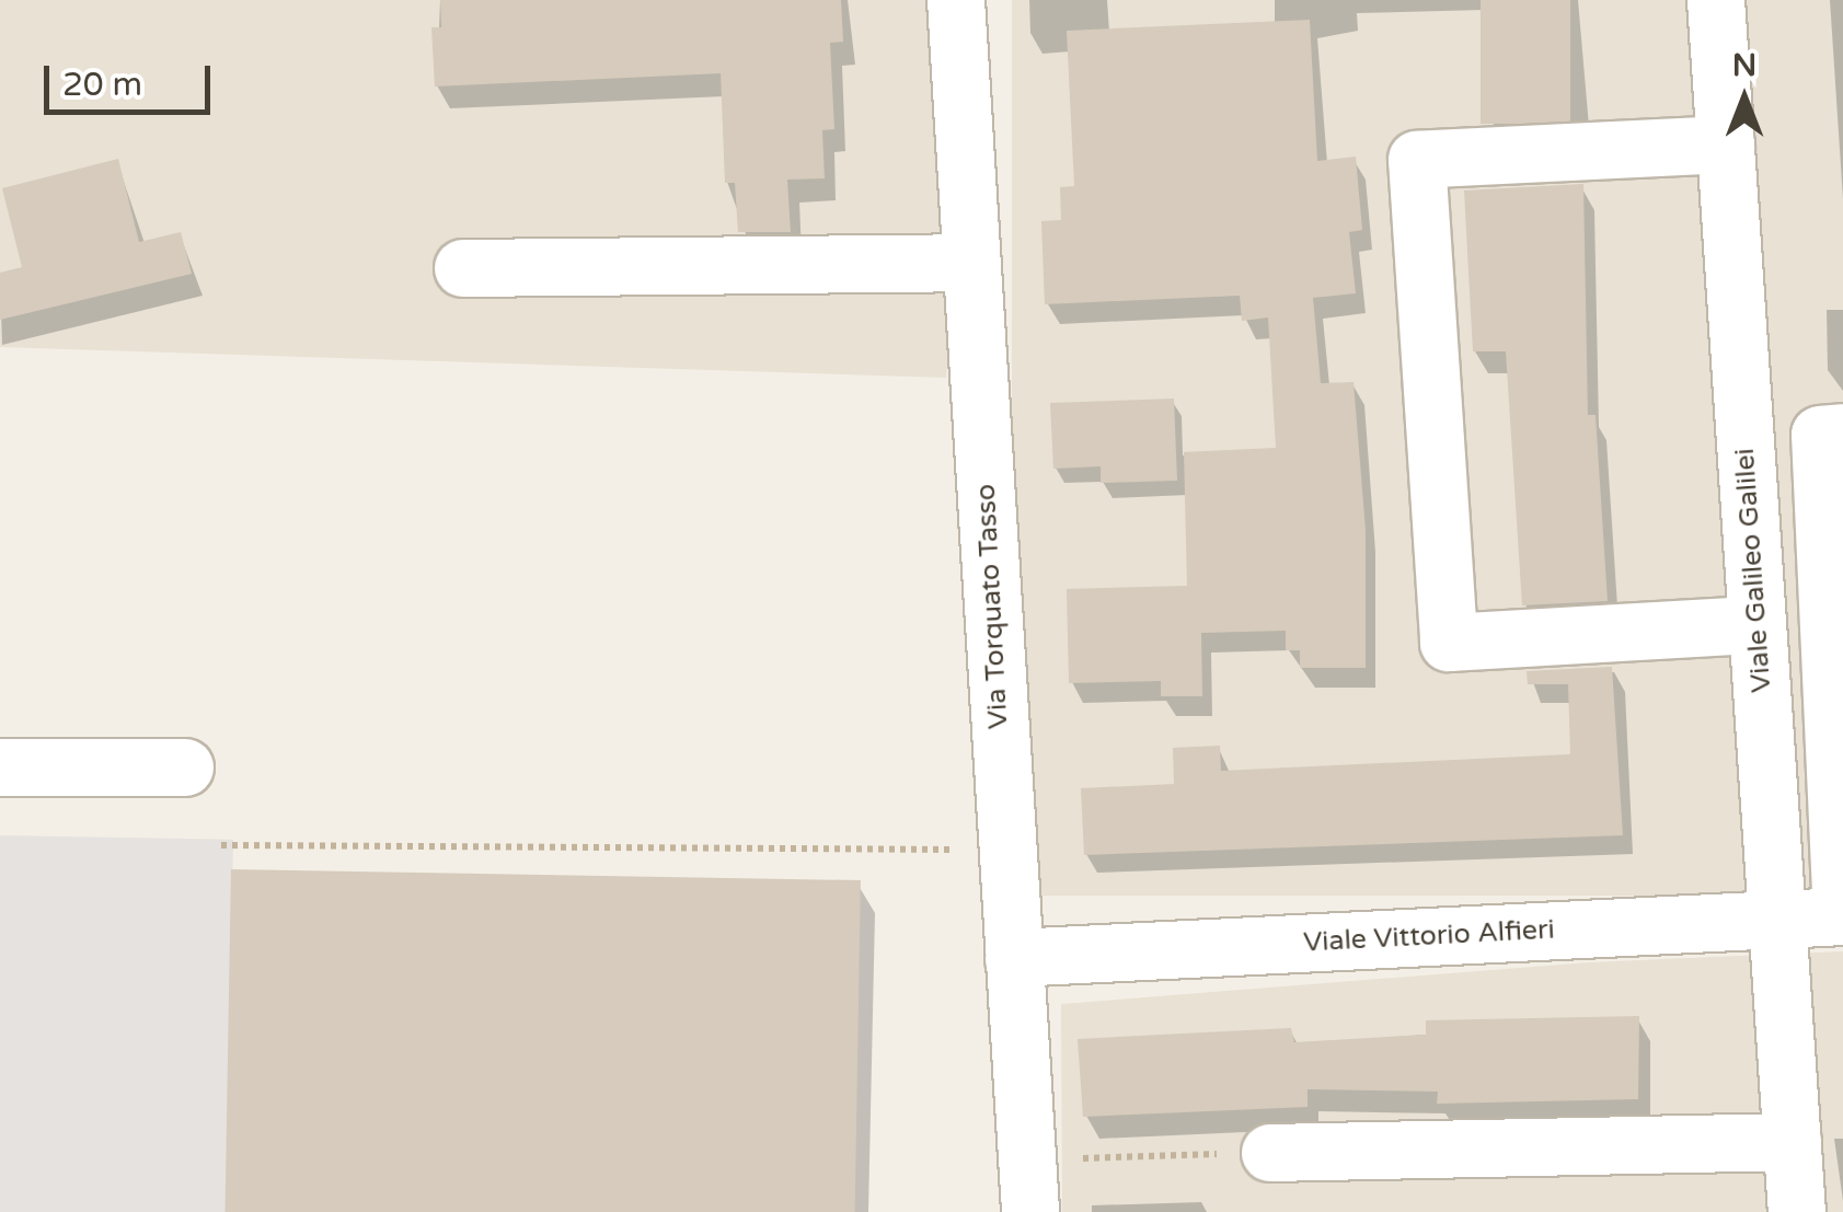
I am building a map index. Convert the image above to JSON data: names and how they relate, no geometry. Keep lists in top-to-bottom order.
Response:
{
  "streets": {
    "street": ["Viale Galileo Galilei", "Via Torquato Tasso", "Viale Vittorio Alfieri"]
  },
  "crossings": [
    ["Viale Galileo Galilei", "Viale Vittorio Alfieri"],
    ["Via Torquato Tasso", "Viale Vittorio Alfieri"]
  ],
  "scale_bar": "20 m",
  "north": "top"
}
